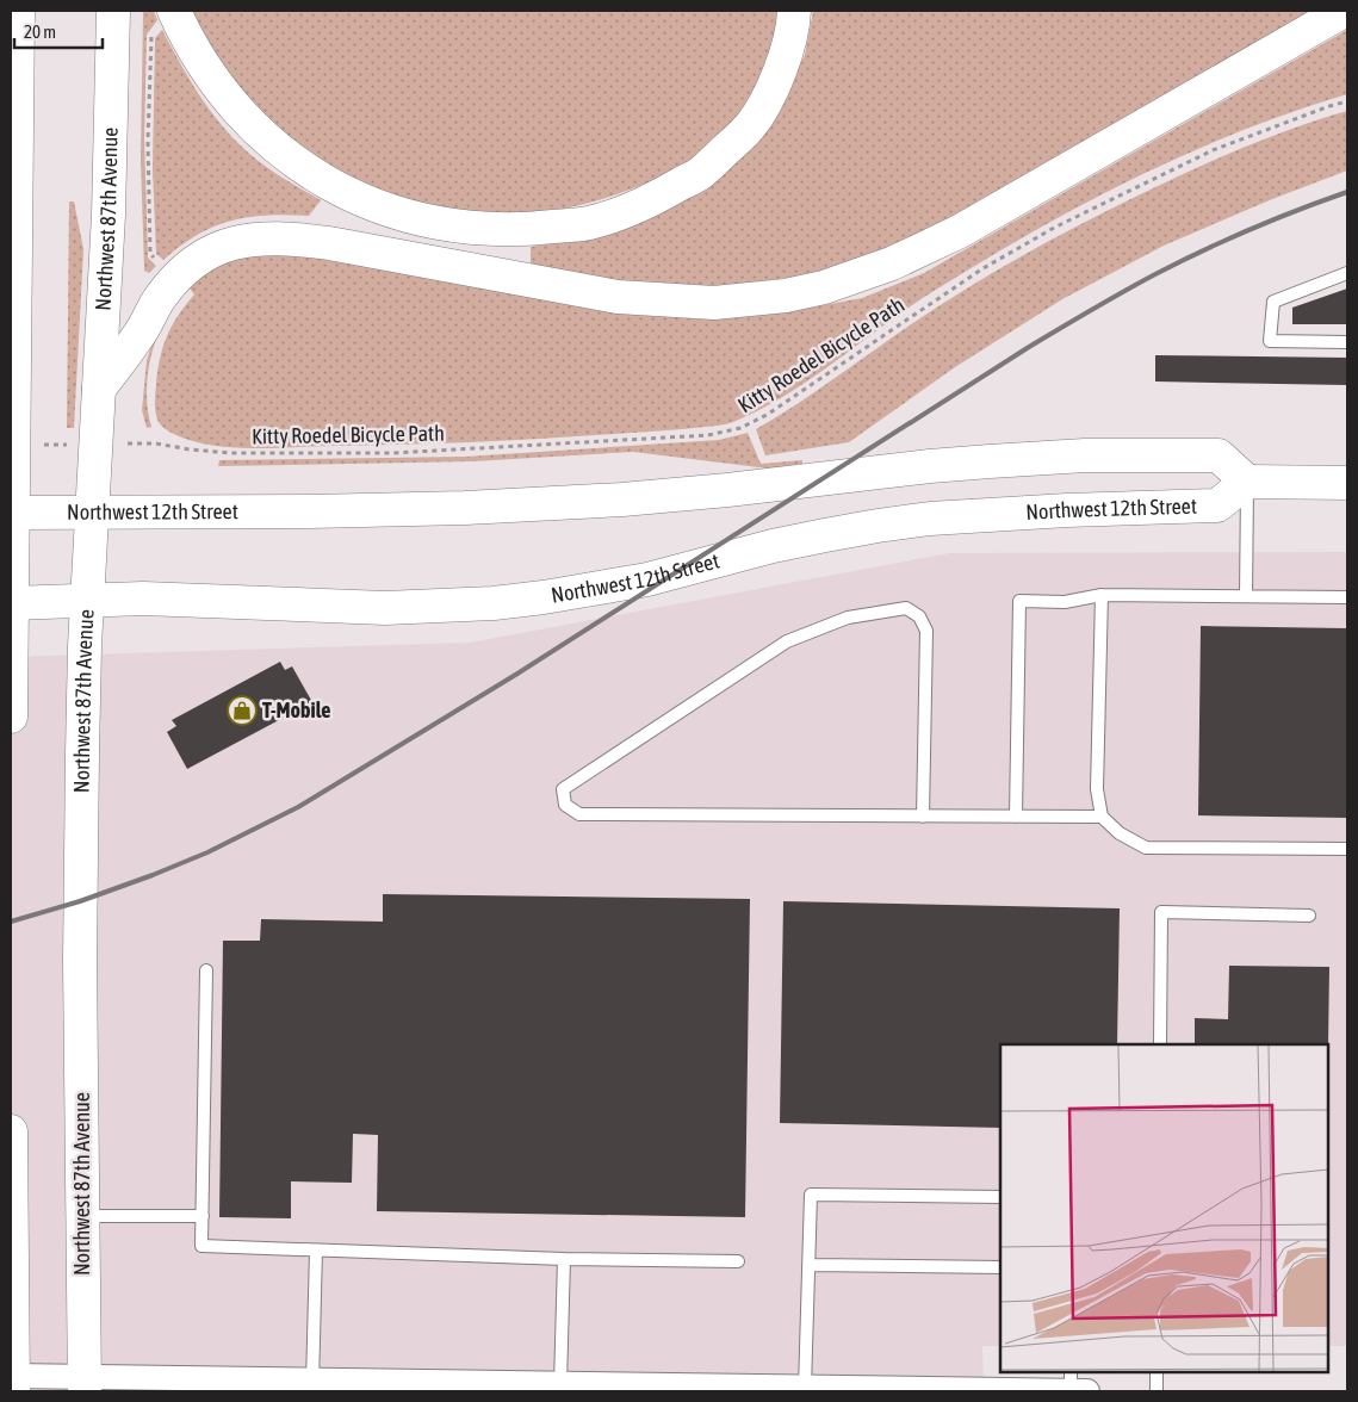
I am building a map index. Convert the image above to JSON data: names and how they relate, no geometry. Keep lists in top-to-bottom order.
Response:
{
  "streets": {
    "main road": ["Northwest 87th Avenue", "Northwest 12th Street"],
    "path": ["Kitty Roedel Bicycle Path"]
  },
  "crossings": [
    ["Northwest 87th Avenue", "Northwest 12th Street"]
  ],
  "places": {
    "shop": ["T-Mobile"]
  },
  "scale_bar": "20 m"
}
